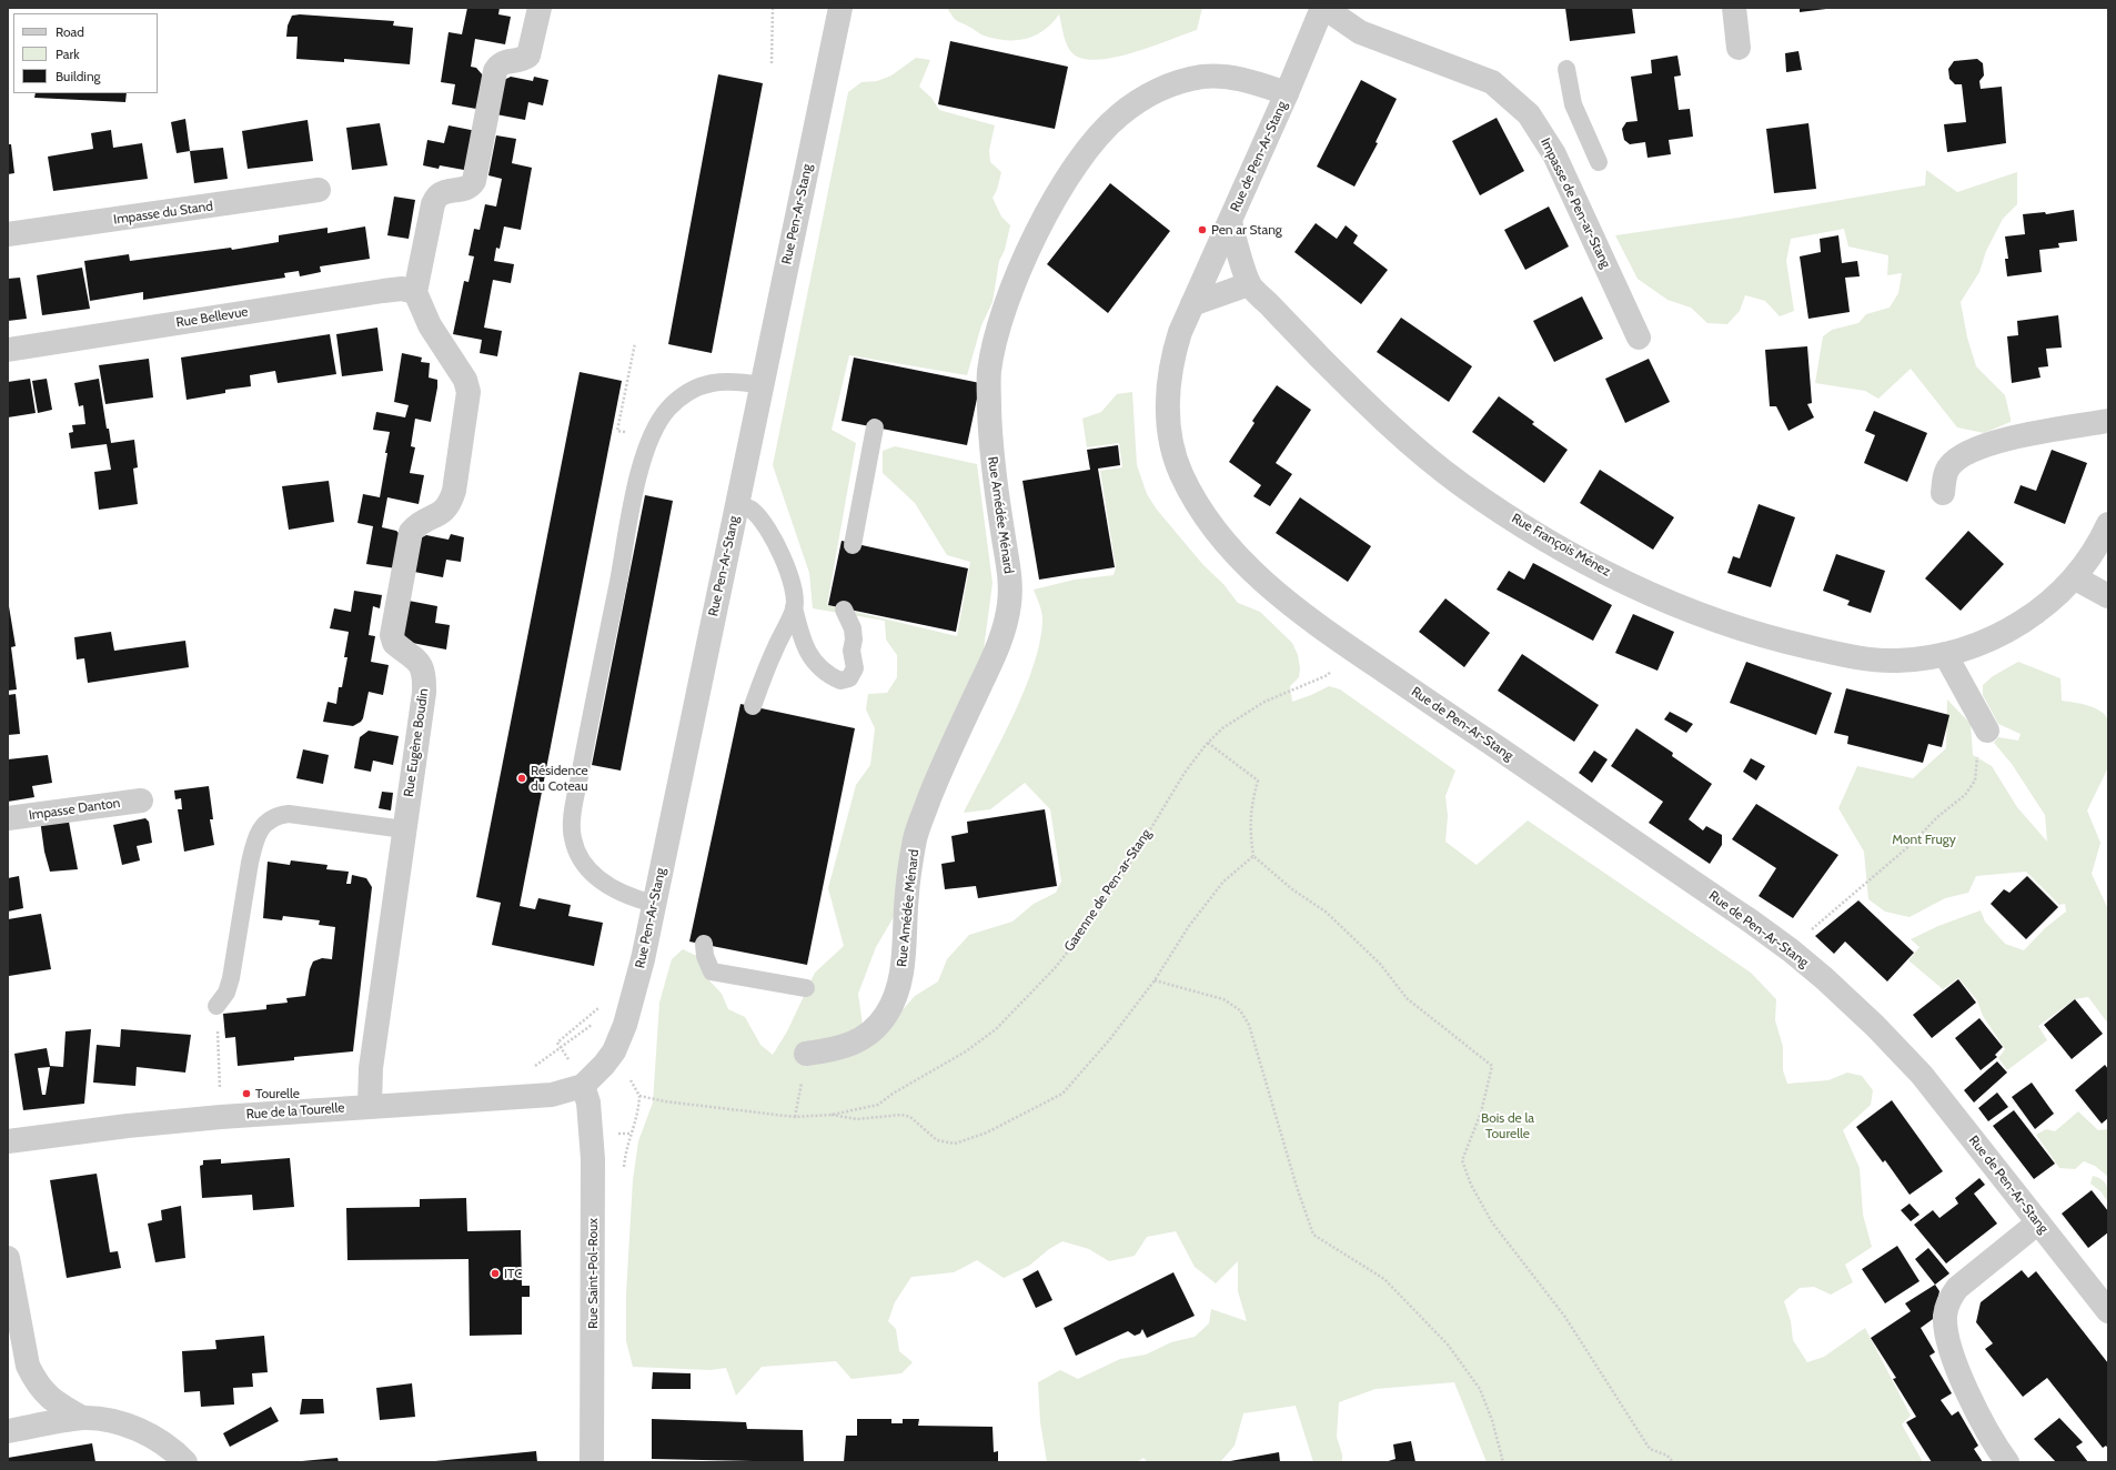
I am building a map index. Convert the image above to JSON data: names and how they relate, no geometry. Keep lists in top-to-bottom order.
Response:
{
  "streets": {
    "street": [
      "Rue de Pen-Ar-Stang",
      "Impasse de Pen-ar-Stang",
      "Impasse du Stand",
      "Rue Pen-Ar-Stang",
      "Rue Bellevue",
      "Rue Amédée Ménard",
      "Rue François Ménez",
      "Rue Eugène Boudin",
      "Impasse Danton",
      "Rue de la Tourelle",
      "Rue Saint-Pol-Roux"
    ],
    "path": ["Garenne de Pen-ar-Stang"]
  },
  "crossings": [
    ["Rue de Pen-Ar-Stang", "Impasse de Pen-ar-Stang"],
    ["Rue de Pen-Ar-Stang", "Rue Amédée Ménard"],
    ["Rue de Pen-Ar-Stang", "Rue François Ménez"],
    ["Rue de Pen-Ar-Stang", "Garenne de Pen-ar-Stang"],
    ["Rue Pen-Ar-Stang", "Rue de la Tourelle"],
    ["Rue Pen-Ar-Stang", "Rue Saint-Pol-Roux"],
    ["Rue Bellevue", "Rue Eugène Boudin"],
    ["Rue Eugène Boudin", "Rue de la Tourelle"],
    ["Rue de la Tourelle", "Rue Saint-Pol-Roux"]
  ],
  "parks": ["Mont Frugy", "Bois de la Tourelle"],
  "places": [
    "Pen ar Stang",
    "Résidence du Coteau",
    "Tourelle",
    "ITC"
  ],
  "legend": ["Road", "Park", "Building"]
}
